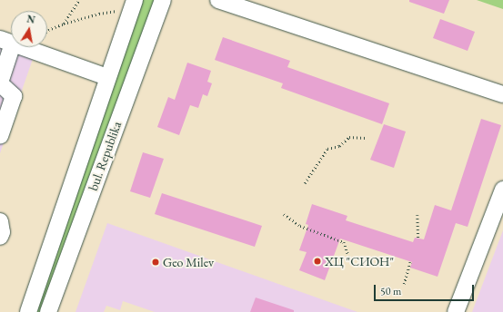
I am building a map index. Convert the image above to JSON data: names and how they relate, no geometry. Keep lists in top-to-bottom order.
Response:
{
  "streets": {
    "street": ["bul. Republika"]
  },
  "places": ["ХЦ \"СИОН\"", "Geo Milev"],
  "scale_bar": "50 m",
  "north": "top"
}
